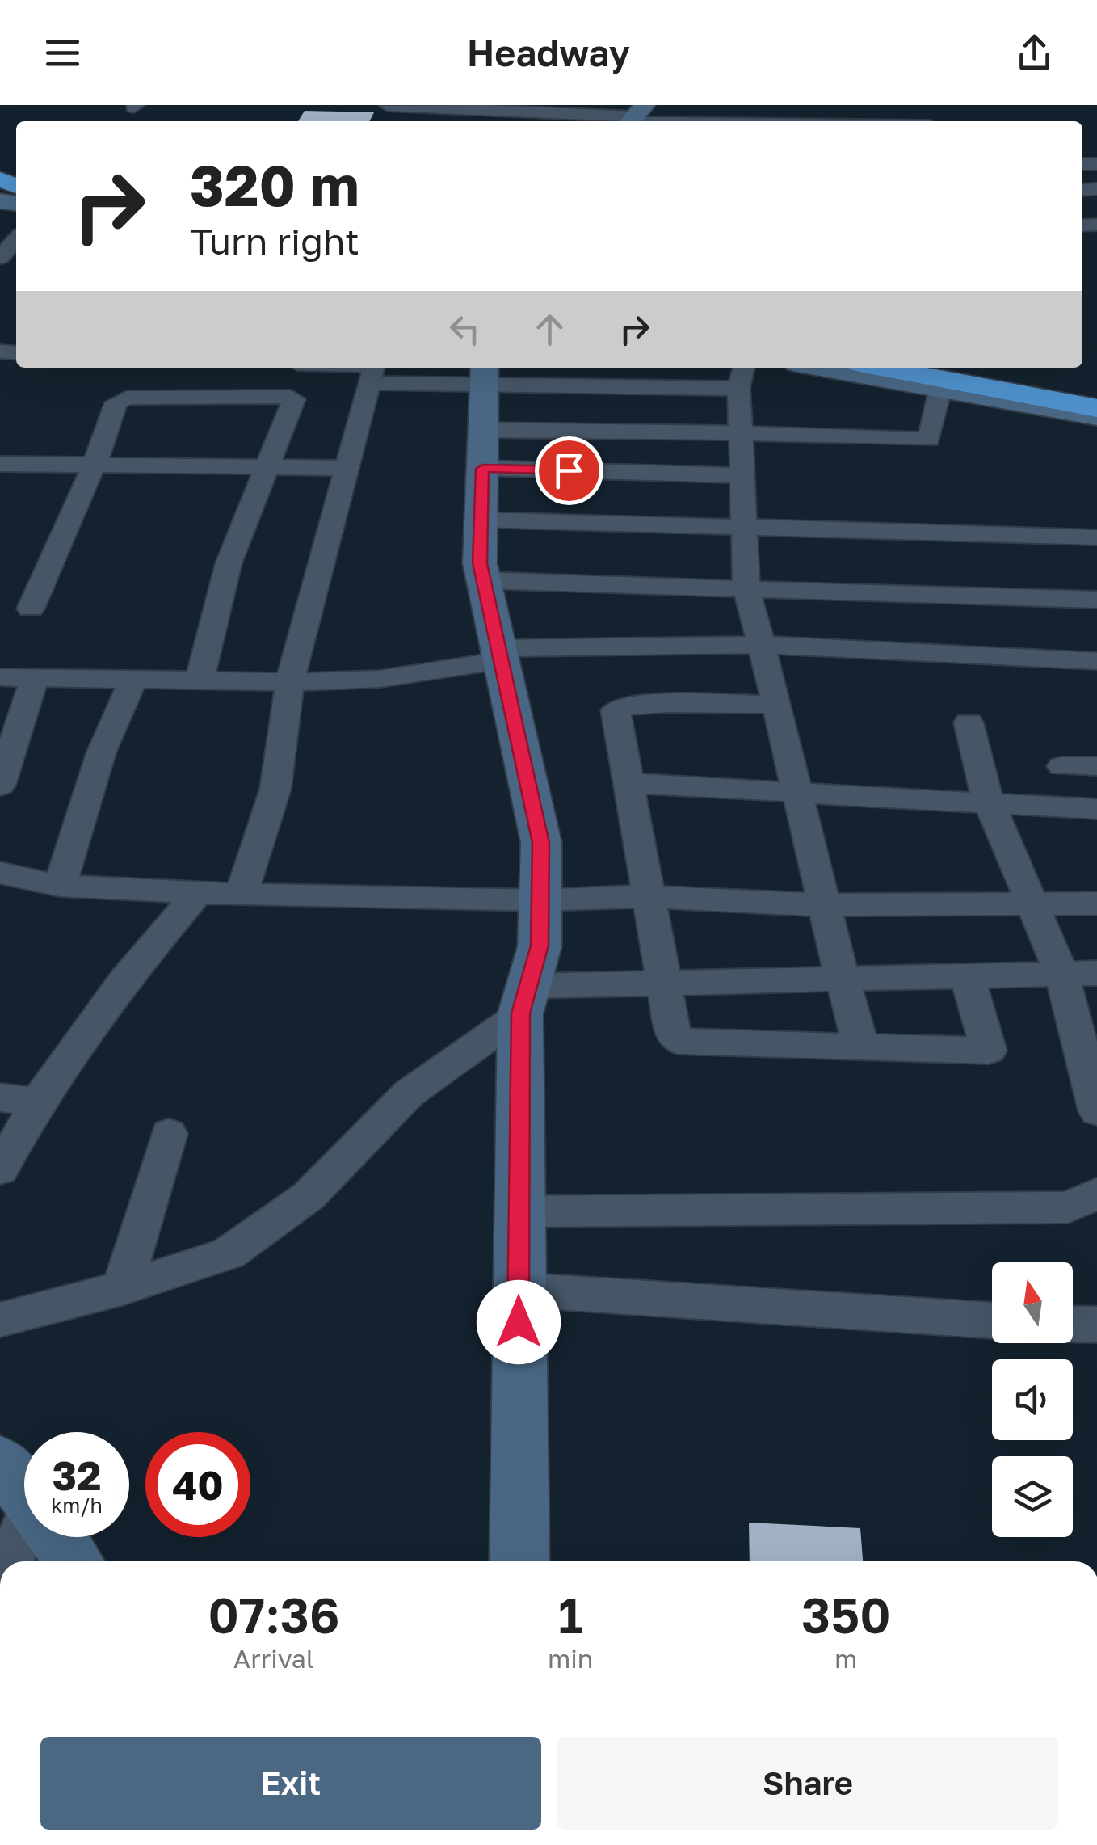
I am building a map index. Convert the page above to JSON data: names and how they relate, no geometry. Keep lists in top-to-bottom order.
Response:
{
  "north": "top",
  "page": {
    "header": "Headway",
    "turn": ["320 m", "Turn right"],
    "speed": "32 km/h",
    "limit": "40",
    "eta": [
      "07:36",
      "Arrival",
      "1",
      "min",
      "350",
      "m"
    ],
    "buttons": ["Exit", "Share"]
  }
}
